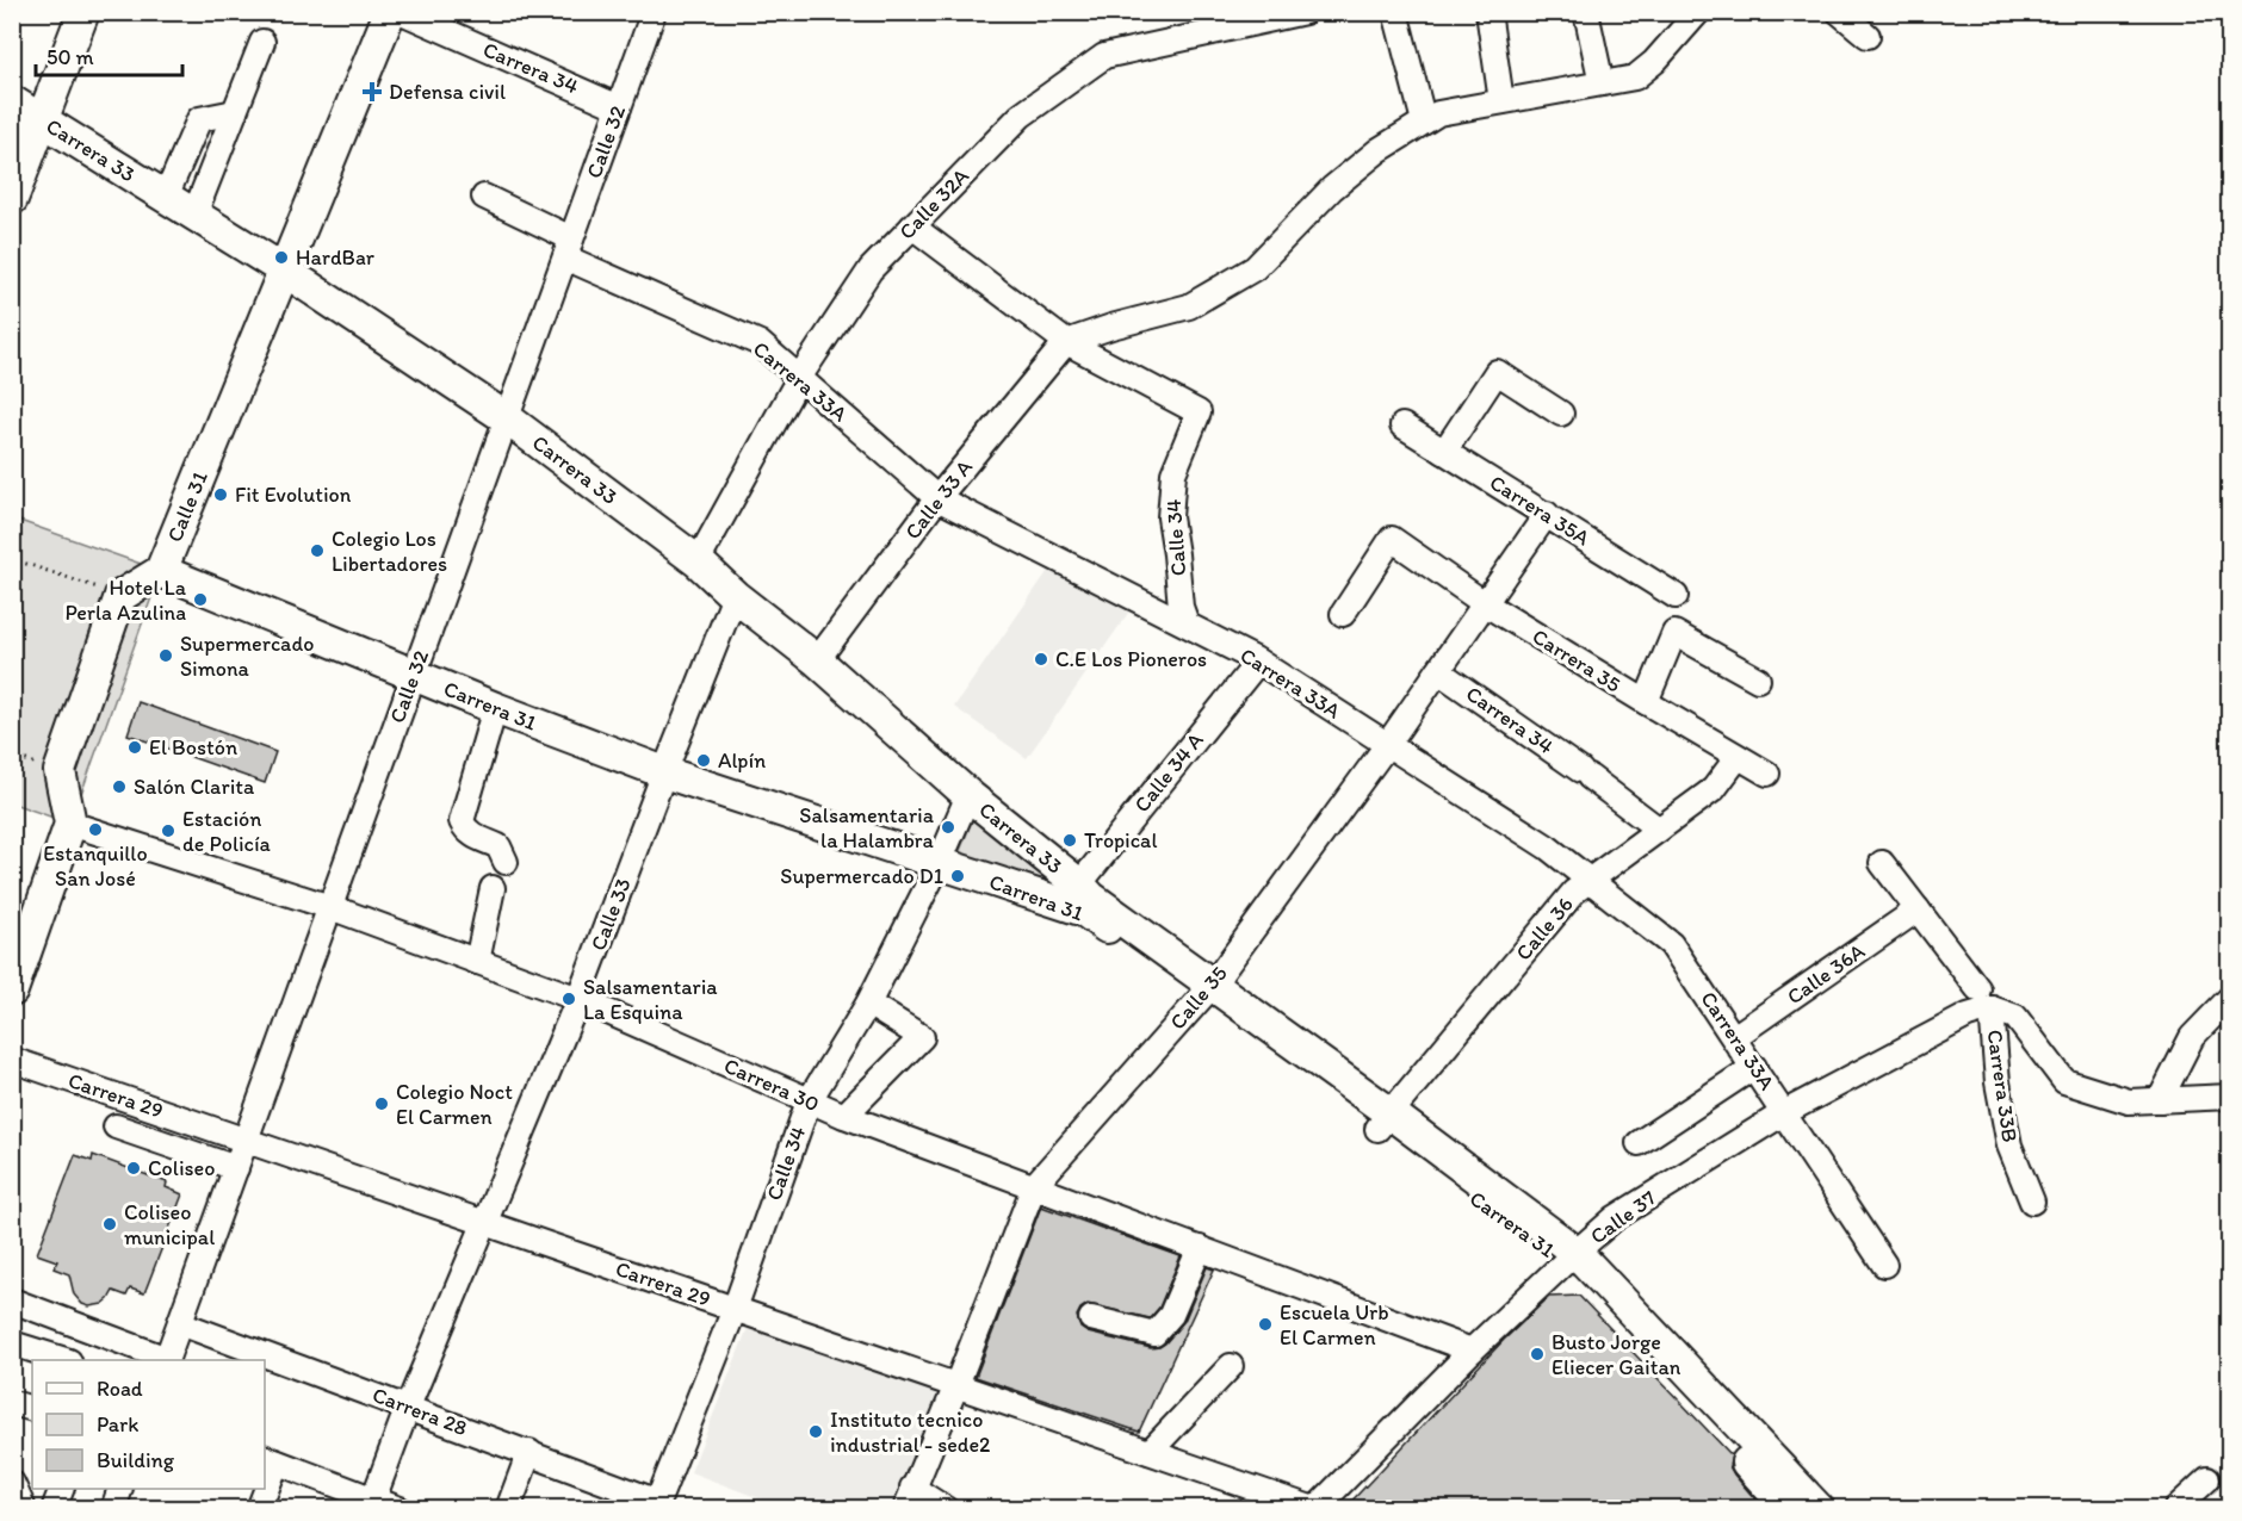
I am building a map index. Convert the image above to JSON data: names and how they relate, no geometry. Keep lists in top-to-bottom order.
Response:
{
  "streets": {
    "main road": ["Carrera 33", "Calle 31", "Carrera 31"],
    "street": [
      "Carrera 34",
      "Calle 32",
      "Calle 32A",
      "Carrera 33A",
      "Calle 33 A",
      "Carrera 35A",
      "Calle 34",
      "Carrera 35",
      "Calle 34 A",
      "Calle 33",
      "Calle 36",
      "Calle 36A",
      "Calle 35",
      "Carrera 30",
      "Carrera 33B",
      "Carrera 29",
      "Calle 37",
      "Carrera 28"
    ]
  },
  "crossings": [
    ["Carrera 34", "Calle 32"],
    ["Carrera 34", "Calle 36"],
    ["Carrera 34", "Calle 35"],
    ["Calle 32", "Carrera 33"],
    ["Calle 32", "Carrera 33A"],
    ["Calle 32", "Carrera 31"],
    ["Calle 32", "Carrera 30"],
    ["Calle 32", "Carrera 29"],
    ["Calle 32", "Carrera 28"],
    ["Carrera 33", "Calle 32A"],
    ["Carrera 33", "Calle 33 A"],
    ["Carrera 33", "Calle 31"],
    ["Carrera 33", "Calle 34"],
    ["Carrera 33", "Carrera 31"],
    ["Carrera 33", "Calle 34 A"],
    ["Carrera 33", "Calle 33"],
    ["Calle 32A", "Carrera 33A"],
    ["Carrera 33A", "Calle 33 A"],
    ["Carrera 33A", "Calle 34"],
    ["Carrera 33A", "Calle 34 A"],
    ["Carrera 33A", "Calle 36"],
    ["Carrera 33A", "Calle 36A"],
    ["Carrera 33A", "Calle 35"],
    ["Carrera 33A", "Calle 37"],
    ["Calle 33 A", "Calle 34"],
    ["Calle 31", "Carrera 31"],
    ["Carrera 35A", "Calle 35"],
    ["Calle 34", "Carrera 31"],
    ["Calle 34", "Carrera 30"],
    ["Calle 34", "Carrera 29"],
    ["Calle 34", "Carrera 28"],
    ["Carrera 35", "Calle 36"],
    ["Carrera 35", "Calle 35"],
    ["Carrera 31", "Calle 34 A"],
    ["Carrera 31", "Calle 33"],
    ["Carrera 31", "Calle 36"],
    ["Carrera 31", "Calle 35"],
    ["Carrera 31", "Calle 37"],
    ["Calle 33", "Carrera 30"],
    ["Calle 33", "Carrera 29"],
    ["Calle 33", "Carrera 28"],
    ["Calle 35", "Carrera 30"],
    ["Calle 35", "Carrera 29"],
    ["Carrera 30", "Calle 37"],
    ["Carrera 33B", "Calle 37"],
    ["Carrera 29", "Calle 37"]
  ],
  "places": {
    "health": ["Defensa civil"],
    "other": [
      "HardBar",
      "Fit Evolution",
      "Colegio Los Libertadores",
      "Hotel La Perla Azulina",
      "Supermercado Simona",
      "C.E Los Pioneros",
      "El Bostón",
      "Alpín",
      "Salón Clarita",
      "Salsamentaria la Halambra",
      "Estanquillo San José",
      "Estación de Policía",
      "Tropical",
      "Supermercado D1",
      "Salsamentaria La Esquina",
      "Colegio Noct El Carmen",
      "Coliseo",
      "Coliseo municipal",
      "Escuela Urb El Carmen",
      "Busto Jorge Eliecer Gaitan",
      "Instituto tecnico industrial - sede2"
    ]
  },
  "legend": ["Road", "Park", "Building"],
  "scale_bar": "50 m"
}
